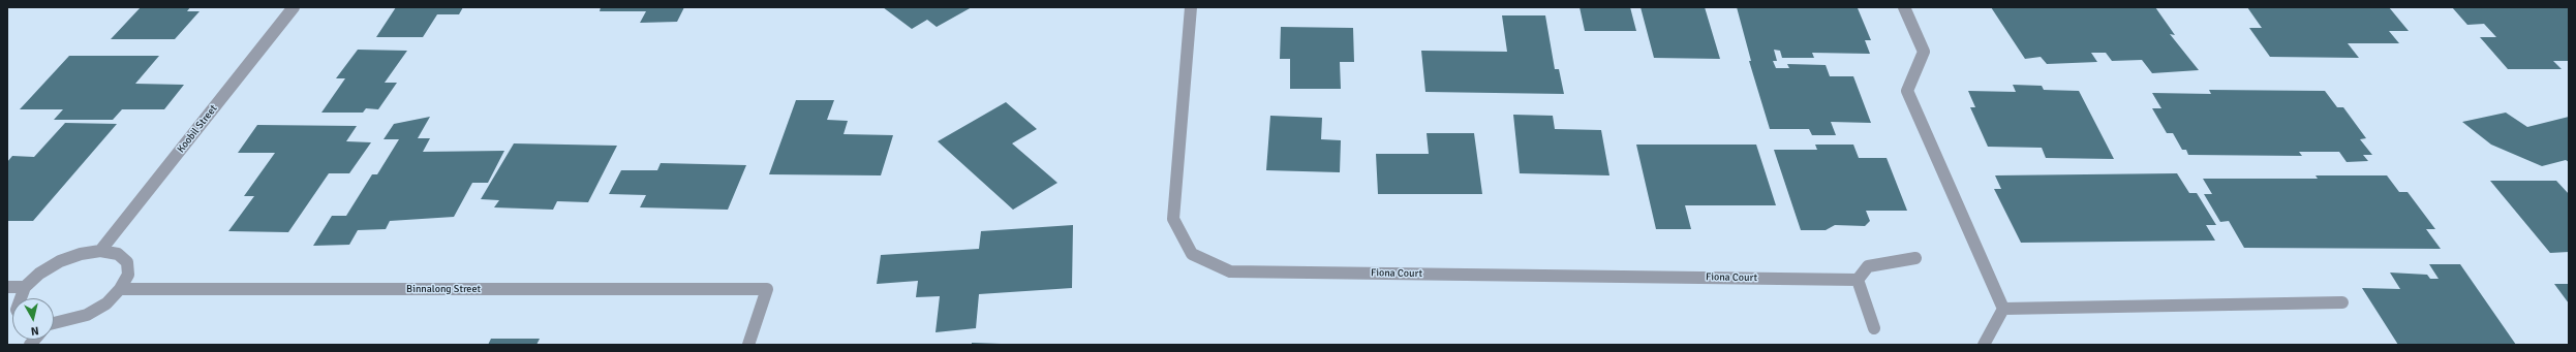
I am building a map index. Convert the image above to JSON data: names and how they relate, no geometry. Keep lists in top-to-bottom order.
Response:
{
  "streets": {
    "street": ["Koobil Street", "Fiona Court", "Binnalong Street"]
  },
  "north": "bottom"
}
